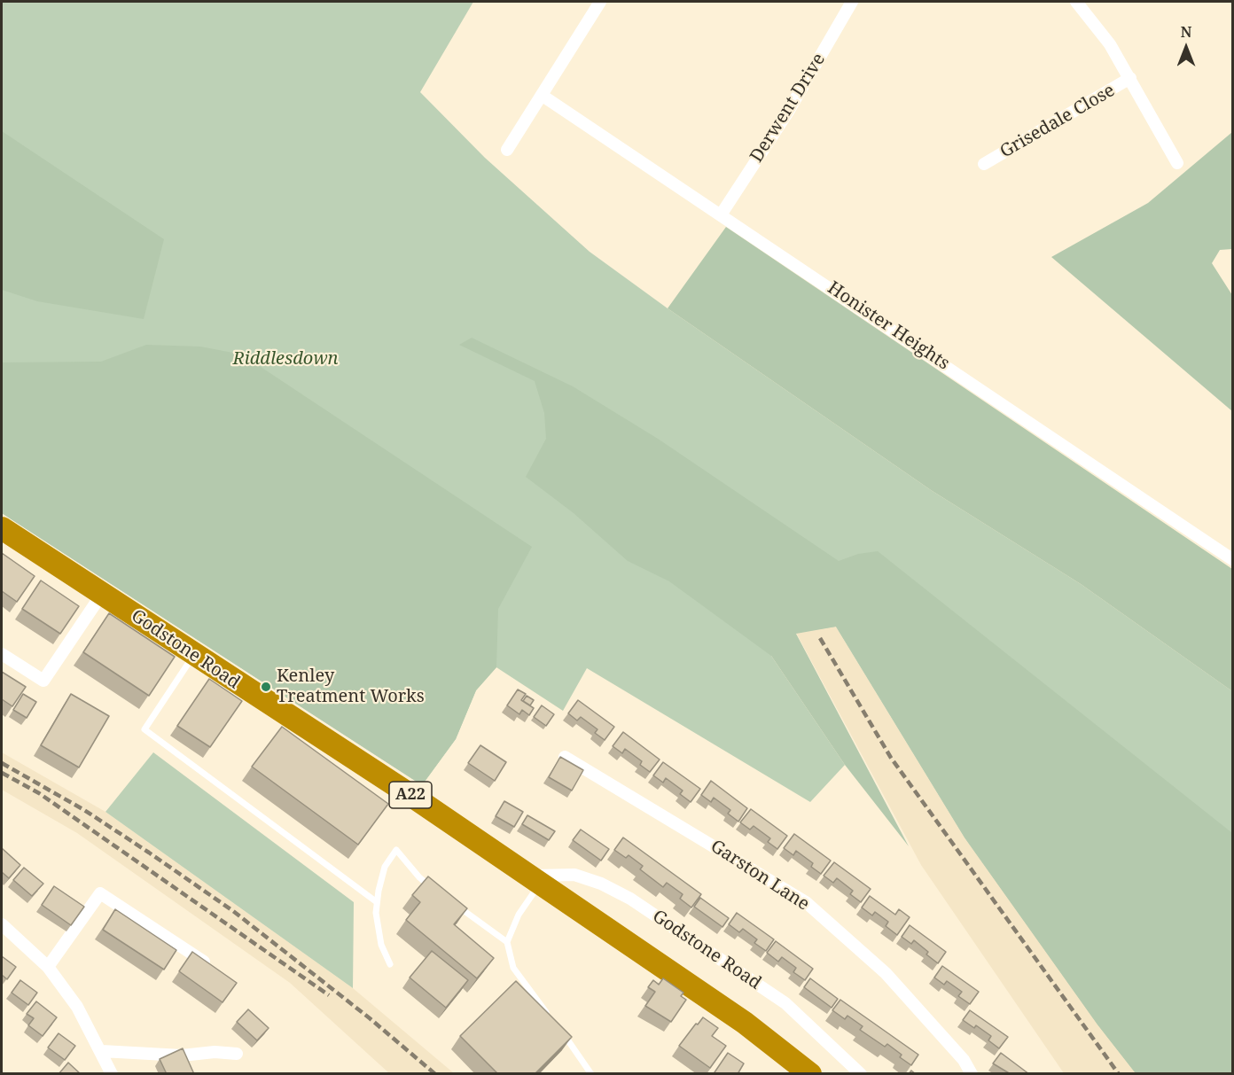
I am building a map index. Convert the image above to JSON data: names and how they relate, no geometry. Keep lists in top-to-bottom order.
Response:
{
  "streets": {
    "highway": ["Godstone Road", "A22"],
    "street": [
      "Derwent Drive",
      "Grisedale Close",
      "Honister Heights",
      "Garston Lane"
    ]
  },
  "crossings": [
    ["Derwent Drive", "Honister Heights"]
  ],
  "parks": ["Riddlesdown"],
  "places": ["Kenley Treatment Works"],
  "north": "top"
}
